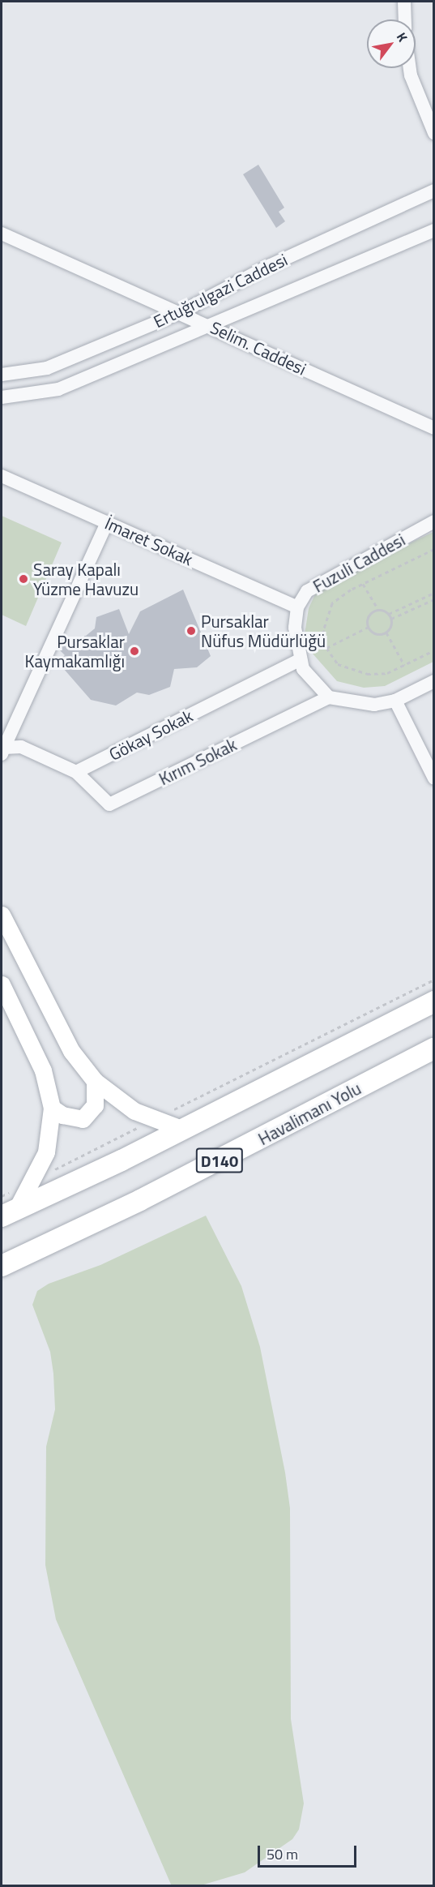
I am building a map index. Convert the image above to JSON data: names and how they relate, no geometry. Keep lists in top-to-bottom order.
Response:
{
  "streets": {
    "highway": ["Havalimanı Yolu", "D140"],
    "street": [
      "Ertuğrulgazi Caddesi",
      "Selim. Caddesi",
      "İmaret Sokak",
      "Fuzuli Caddesi",
      "Gökay Sokak",
      "Kırım Sokak"
    ]
  },
  "crossings": [
    ["Ertuğrulgazi Caddesi", "Selim. Caddesi"],
    ["İmaret Sokak", "Fuzuli Caddesi"],
    ["Fuzuli Caddesi", "Gökay Sokak"],
    ["Fuzuli Caddesi", "Kırım Sokak"],
    ["Gökay Sokak", "Kırım Sokak"]
  ],
  "places": ["Saray Kapalı Yüzme Havuzu", "Pursaklar Nüfus Müdürlüğü", "Pursaklar Kaymakamlığı"],
  "scale_bar": "50 m",
  "north": "top right"
}
